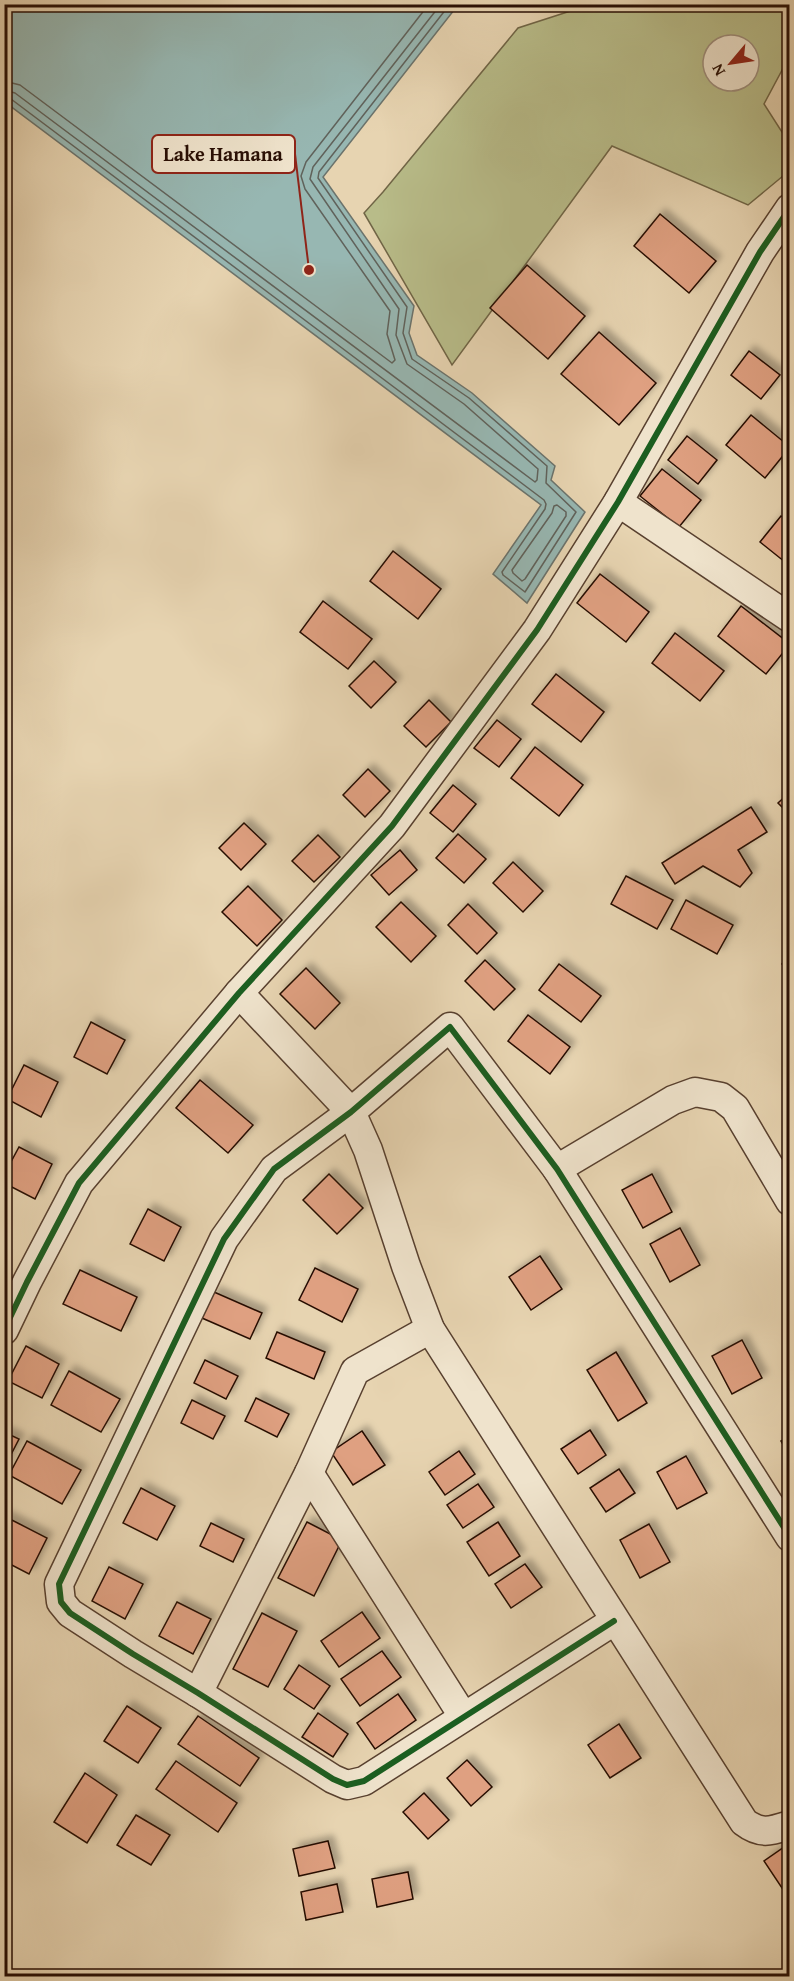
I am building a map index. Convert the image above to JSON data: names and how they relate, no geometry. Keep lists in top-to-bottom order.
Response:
{
  "places": ["Lake Hamana"],
  "north": "bottom left"
}
